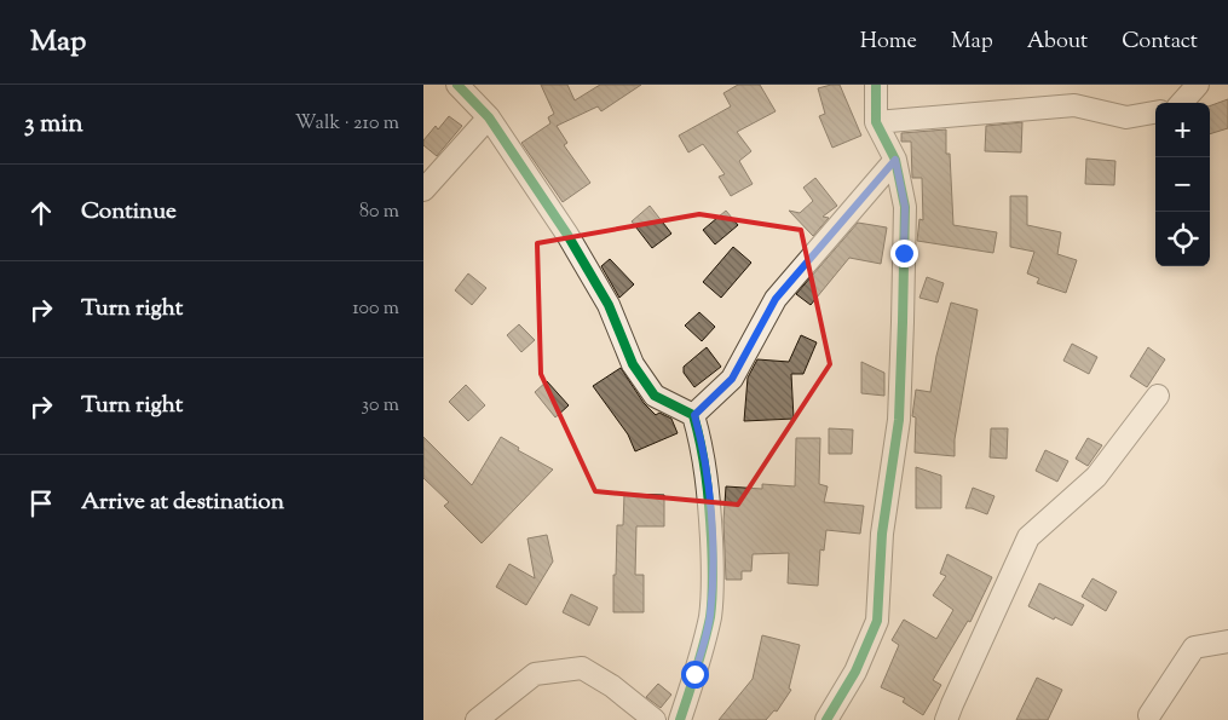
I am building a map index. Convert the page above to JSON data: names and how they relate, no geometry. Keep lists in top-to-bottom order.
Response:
{
  "page": {
    "header": "Map",
    "nav": [
      "Home",
      "Map",
      "About",
      "Contact"
    ],
    "heading": ["3 min", "Walk · 210 m"],
    "map_buttons": ["+", "−"],
    "list": [
      ["Continue", "80 m"],
      ["Turn right", "100 m"],
      ["Turn right", "30 m"],
      "Arrive at destination"
    ]
  }
}
